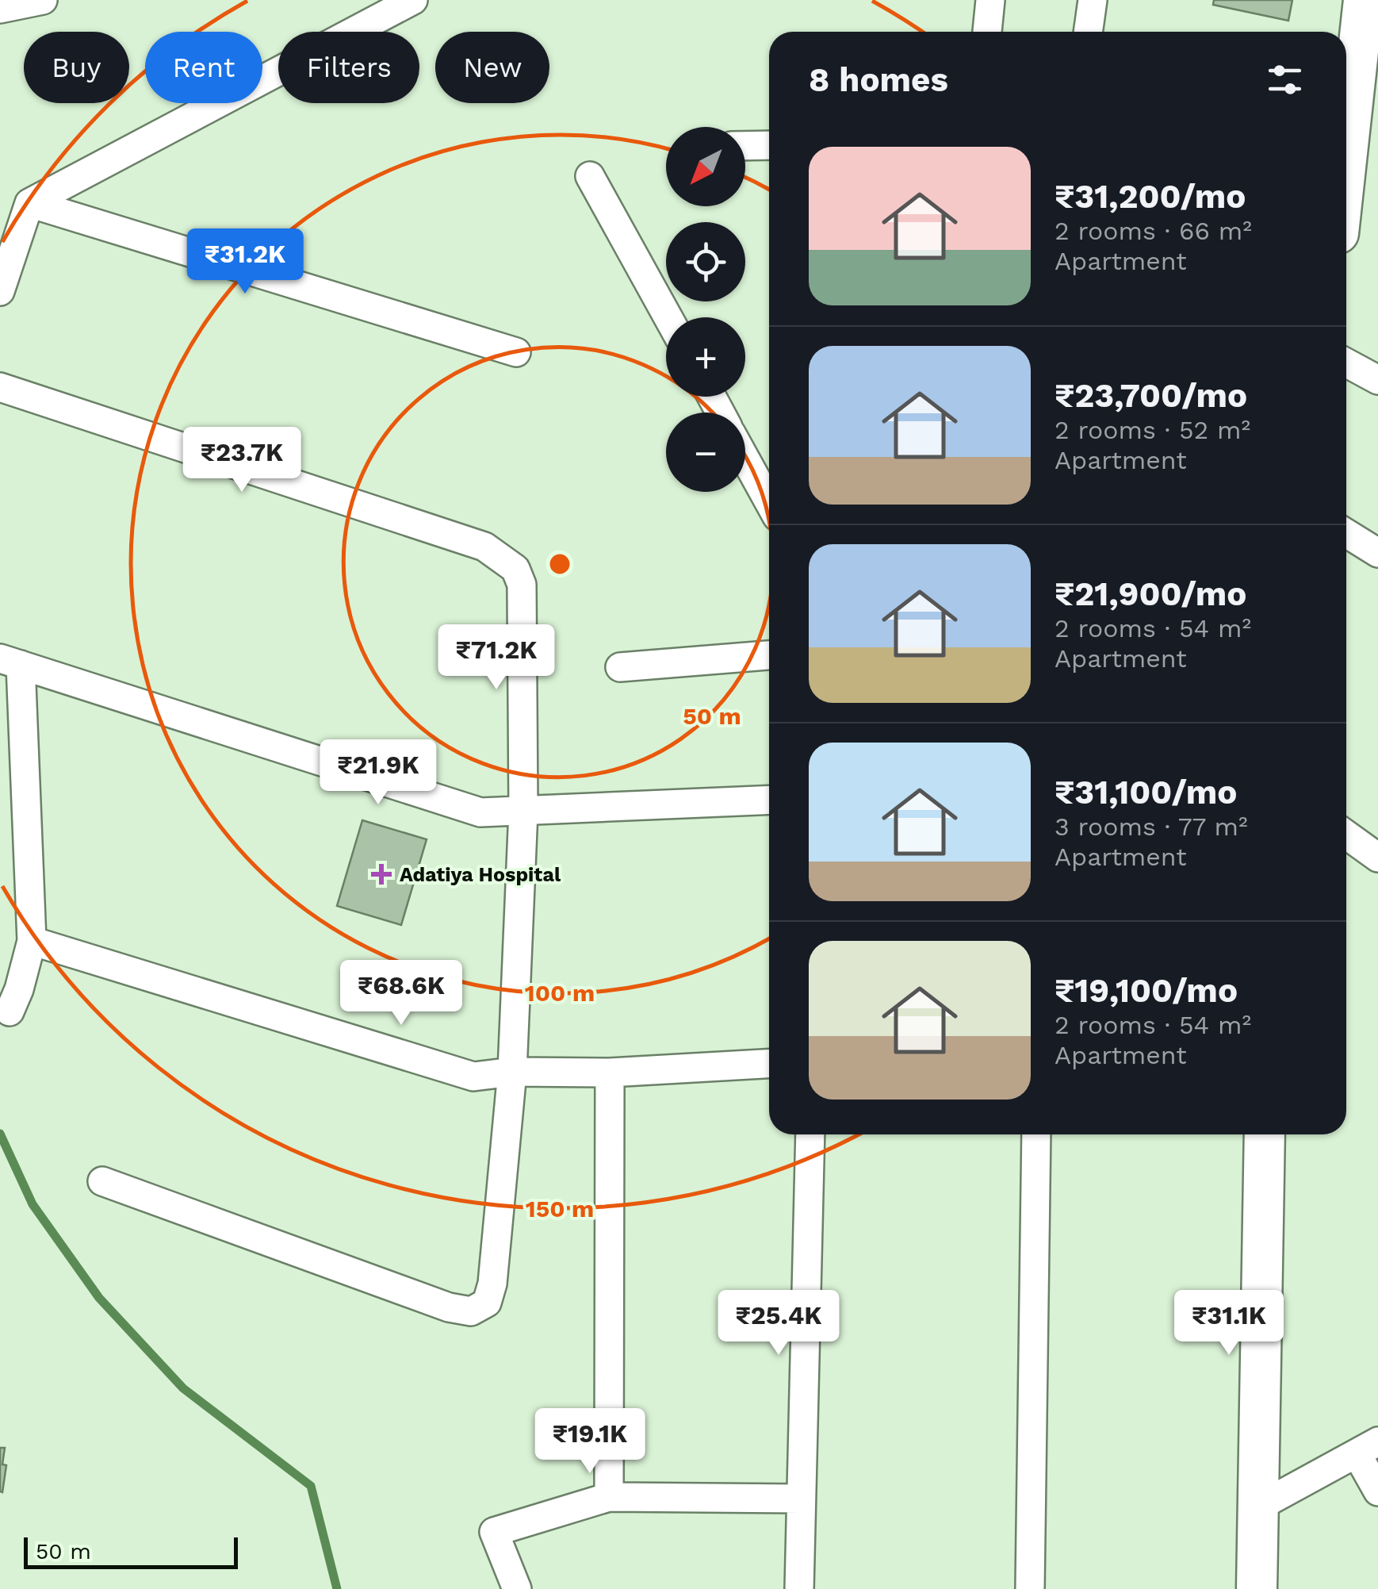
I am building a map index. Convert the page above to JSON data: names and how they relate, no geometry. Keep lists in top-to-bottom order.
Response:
{
  "places": {
    "health": ["Adatiya Hospital"]
  },
  "scale_bar": "50 m",
  "north": "bottom left",
  "page": {
    "chip": [
      "Buy",
      "Rent",
      "Filters",
      "New"
    ],
    "heading": "8 homes",
    "map_buttons": ["+", "−"],
    "list": [
      {
        "name": "₹31,200/mo",
        "note": "2 rooms · 66 m² · Apartment"
      },
      {
        "name": "₹23,700/mo",
        "note": "2 rooms · 52 m² · Apartment"
      },
      {
        "name": "₹21,900/mo",
        "note": "2 rooms · 54 m² · Apartment"
      },
      {
        "name": "₹31,100/mo",
        "note": "3 rooms · 77 m² · Apartment"
      },
      {
        "name": "₹19,100/mo",
        "note": "2 rooms · 54 m² · Apartment"
      }
    ],
    "price": [
      "₹31.2K",
      "₹23.7K",
      "₹71.2K",
      "₹21.9K",
      "₹68.6K",
      "₹25.4K",
      "₹31.1K",
      "₹19.1K"
    ],
    "scale": "50 m"
  },
  "rings": ["50 m", "100 m", "150 m"]
}
